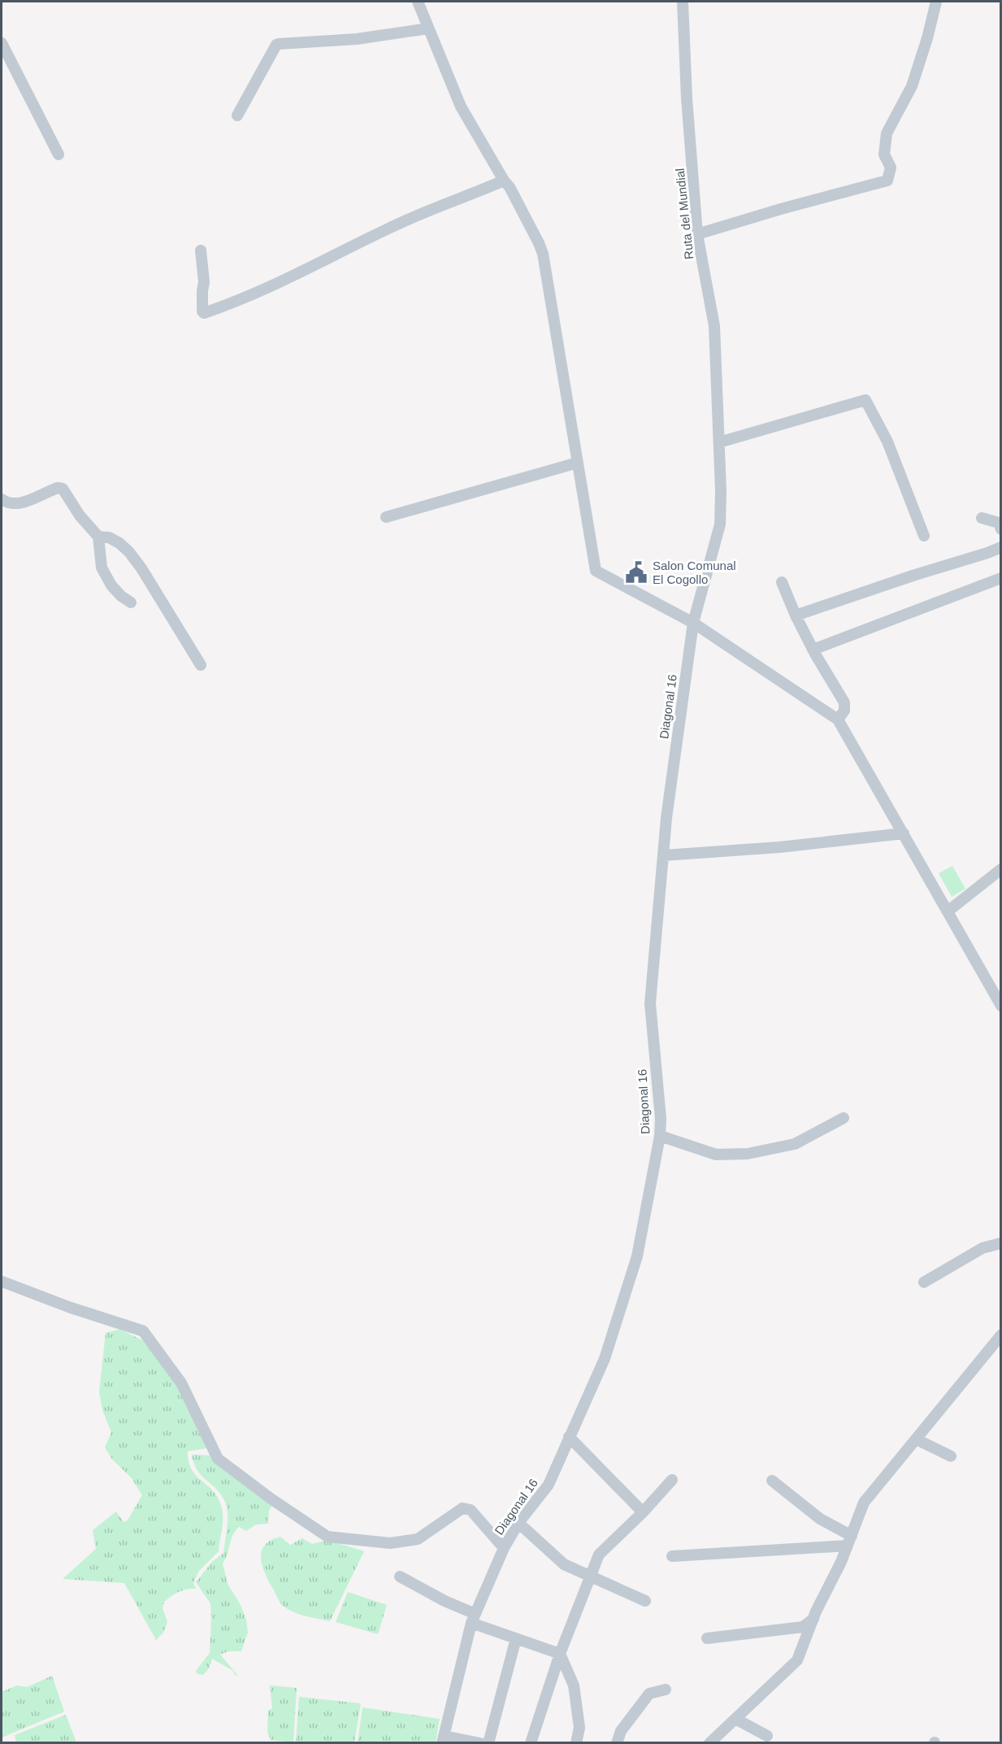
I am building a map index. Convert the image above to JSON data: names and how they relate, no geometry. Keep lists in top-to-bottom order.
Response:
{
  "streets": {
    "street": ["Ruta del Mundial", "Diagonal 16"]
  },
  "crossings": [
    ["Ruta del Mundial", "Diagonal 16"]
  ],
  "places": {
    "public building": ["Salon Comunal El Cogollo"]
  }
}
